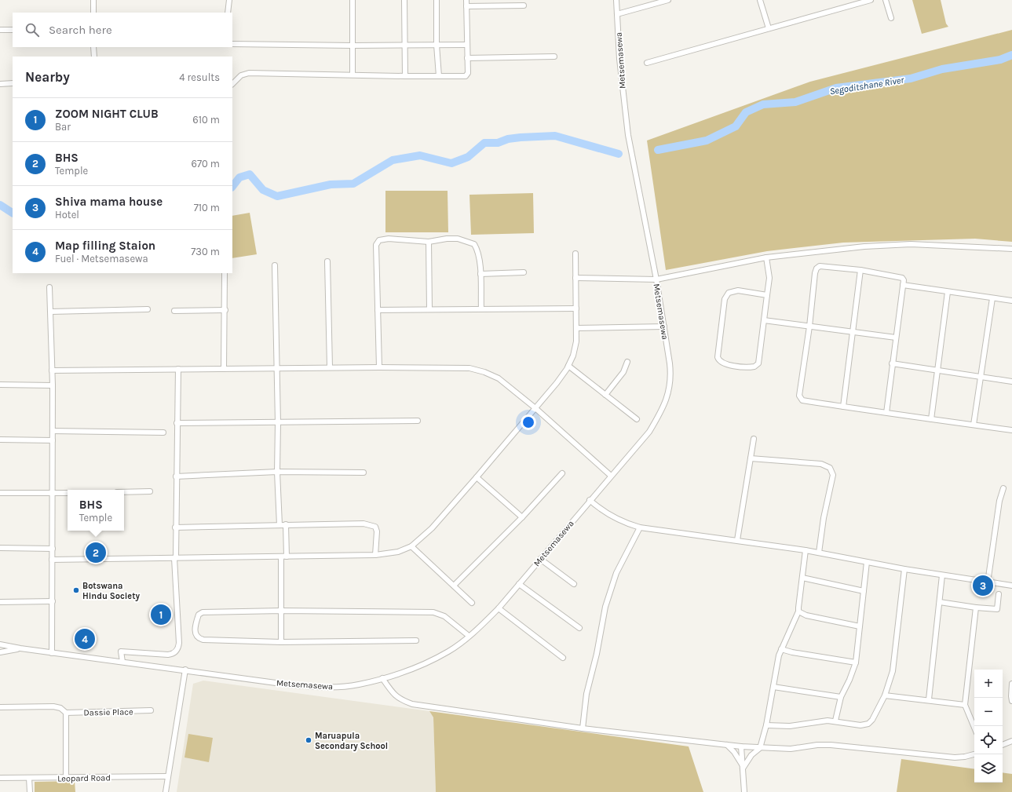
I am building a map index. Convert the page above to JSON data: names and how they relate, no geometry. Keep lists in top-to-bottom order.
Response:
{
  "streets": {
    "street": ["Metsemasewa", "Dassie Place", "Leopard Road"]
  },
  "water": ["Segoditshane River"],
  "places": ["Botswana Hindu Society", "Maruapula Secondary School"],
  "page": {
    "search": "Search here",
    "heading": ["Nearby", "4 results"],
    "list": [
      {
        "mark": "1",
        "name": "ZOOM NIGHT CLUB",
        "note": "Bar",
        "value": "610 m"
      },
      {
        "mark": "2",
        "name": "BHS",
        "note": "Temple",
        "value": "670 m"
      },
      {
        "mark": "3",
        "name": "Shiva mama house",
        "note": "Hotel",
        "value": "710 m"
      },
      {
        "mark": "4",
        "name": "Map filling Staion",
        "note": "Fuel · Metsemasewa",
        "value": "730 m"
      }
    ],
    "popup": ["BHS", "Temple"],
    "pins": [
      "2",
      "3",
      "1",
      "4"
    ],
    "map_buttons": ["+", "−"]
  }
}
